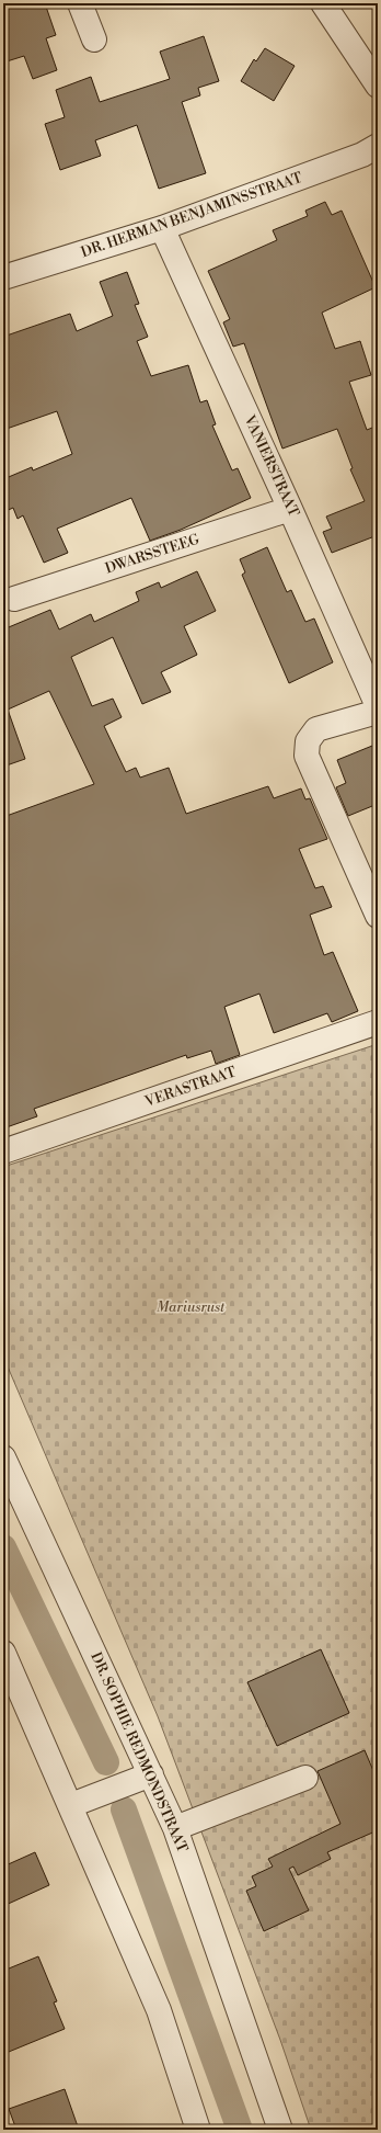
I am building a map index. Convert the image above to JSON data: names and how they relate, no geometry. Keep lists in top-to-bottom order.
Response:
{
  "streets": {
    "street": [
      "DR. HERMAN BENJAMINSSTRAAT",
      "VANIERSTRAAT",
      "DWARSSTEEG",
      "VERASTRAAT",
      "DR. SOPHIE REDMONDSTRAAT"
    ]
  },
  "crossings": [
    ["DR. HERMAN BENJAMINSSTRAAT", "VANIERSTRAAT"],
    ["VANIERSTRAAT", "DWARSSTEEG"]
  ],
  "parks": ["Mariusrust"]
}
